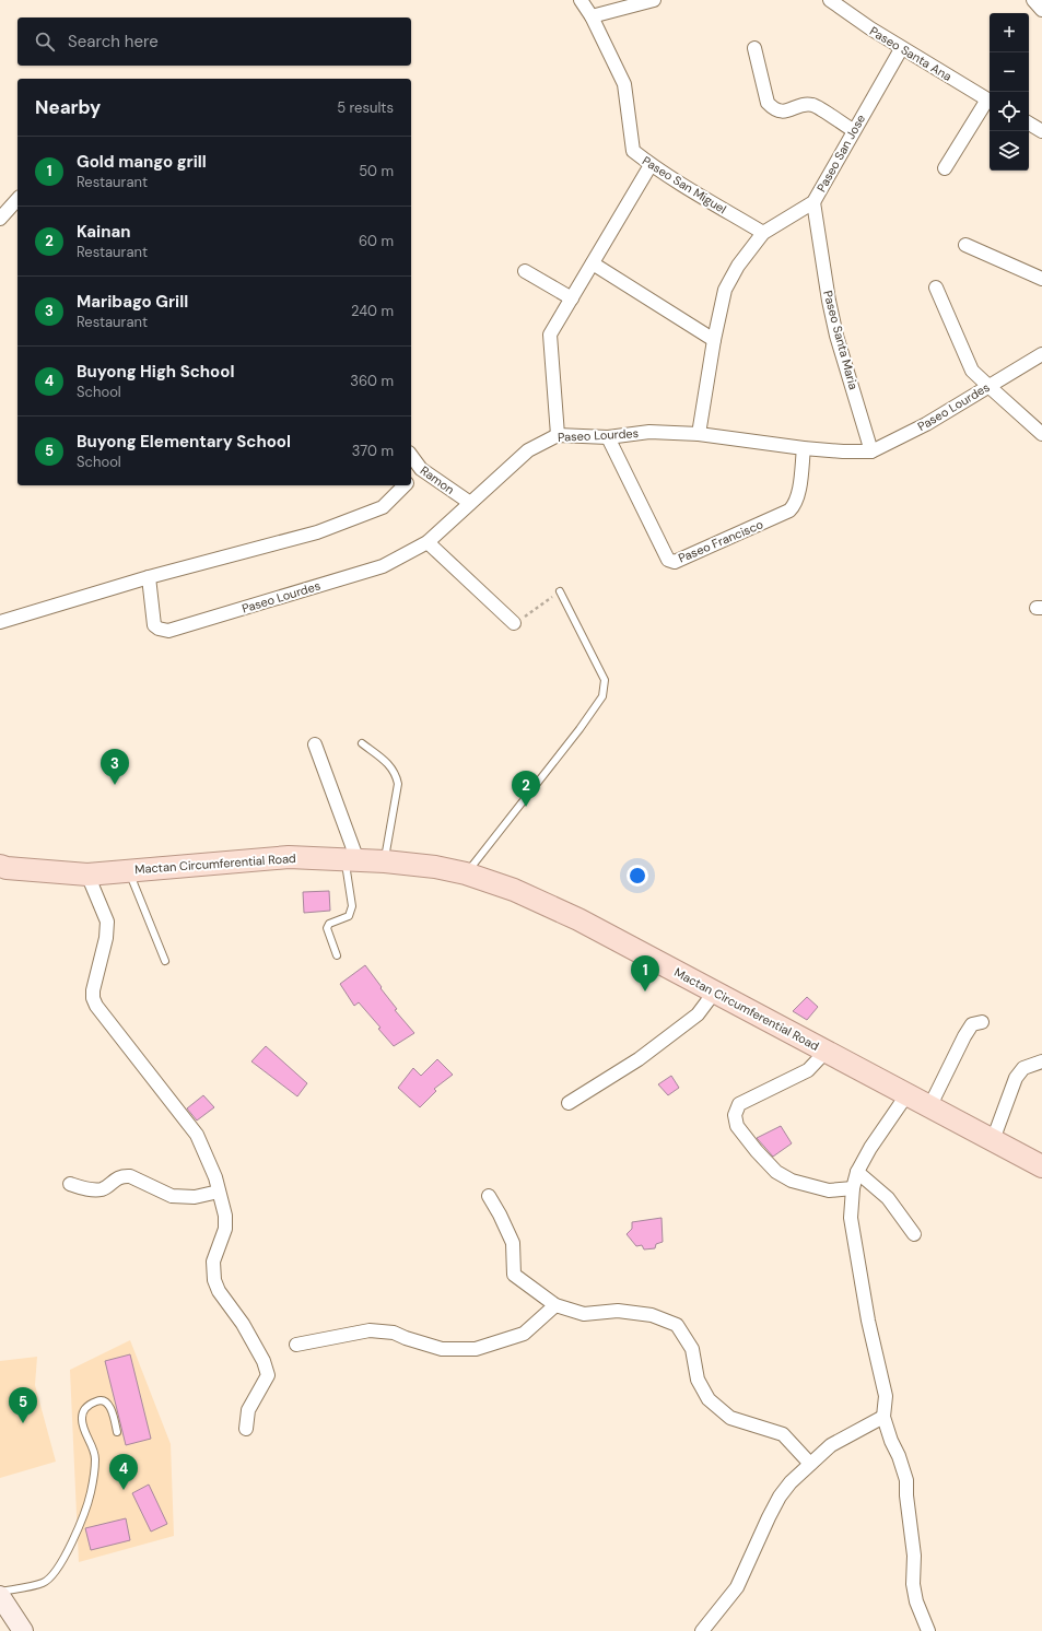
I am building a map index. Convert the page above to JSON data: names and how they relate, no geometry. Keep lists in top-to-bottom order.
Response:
{
  "streets": {
    "main road": ["Mactan Circumferential Road"],
    "street": [
      "Paseo Santa Ana",
      "Paseo San Jose",
      "Paseo San Miguel",
      "Paseo Santa Maria",
      "Paseo Lourdes",
      "Ramon",
      "Paseo Francisco"
    ]
  },
  "crossings": [
    ["Paseo Santa Ana", "Paseo San Jose"],
    ["Paseo San Jose", "Paseo San Miguel"],
    ["Paseo San Jose", "Paseo Santa Maria"],
    ["Paseo San Jose", "Paseo Lourdes"],
    ["Paseo Santa Maria", "Paseo Lourdes"],
    ["Paseo Lourdes", "Ramon"],
    ["Paseo Lourdes", "Paseo Francisco"]
  ],
  "page": {
    "map_buttons": ["+", "−"],
    "search": "Search here",
    "heading": ["Nearby", "5 results"],
    "list": [
      {
        "mark": "1",
        "name": "Gold mango grill",
        "note": "Restaurant",
        "value": "50 m"
      },
      {
        "mark": "2",
        "name": "Kainan",
        "note": "Restaurant",
        "value": "60 m"
      },
      {
        "mark": "3",
        "name": "Maribago Grill",
        "note": "Restaurant",
        "value": "240 m"
      },
      {
        "mark": "4",
        "name": "Buyong High School",
        "note": "School",
        "value": "360 m"
      },
      {
        "mark": "5",
        "name": "Buyong Elementary School",
        "note": "School",
        "value": "370 m"
      }
    ],
    "pins": [
      "3",
      "2",
      "1",
      "5",
      "4"
    ]
  }
}
